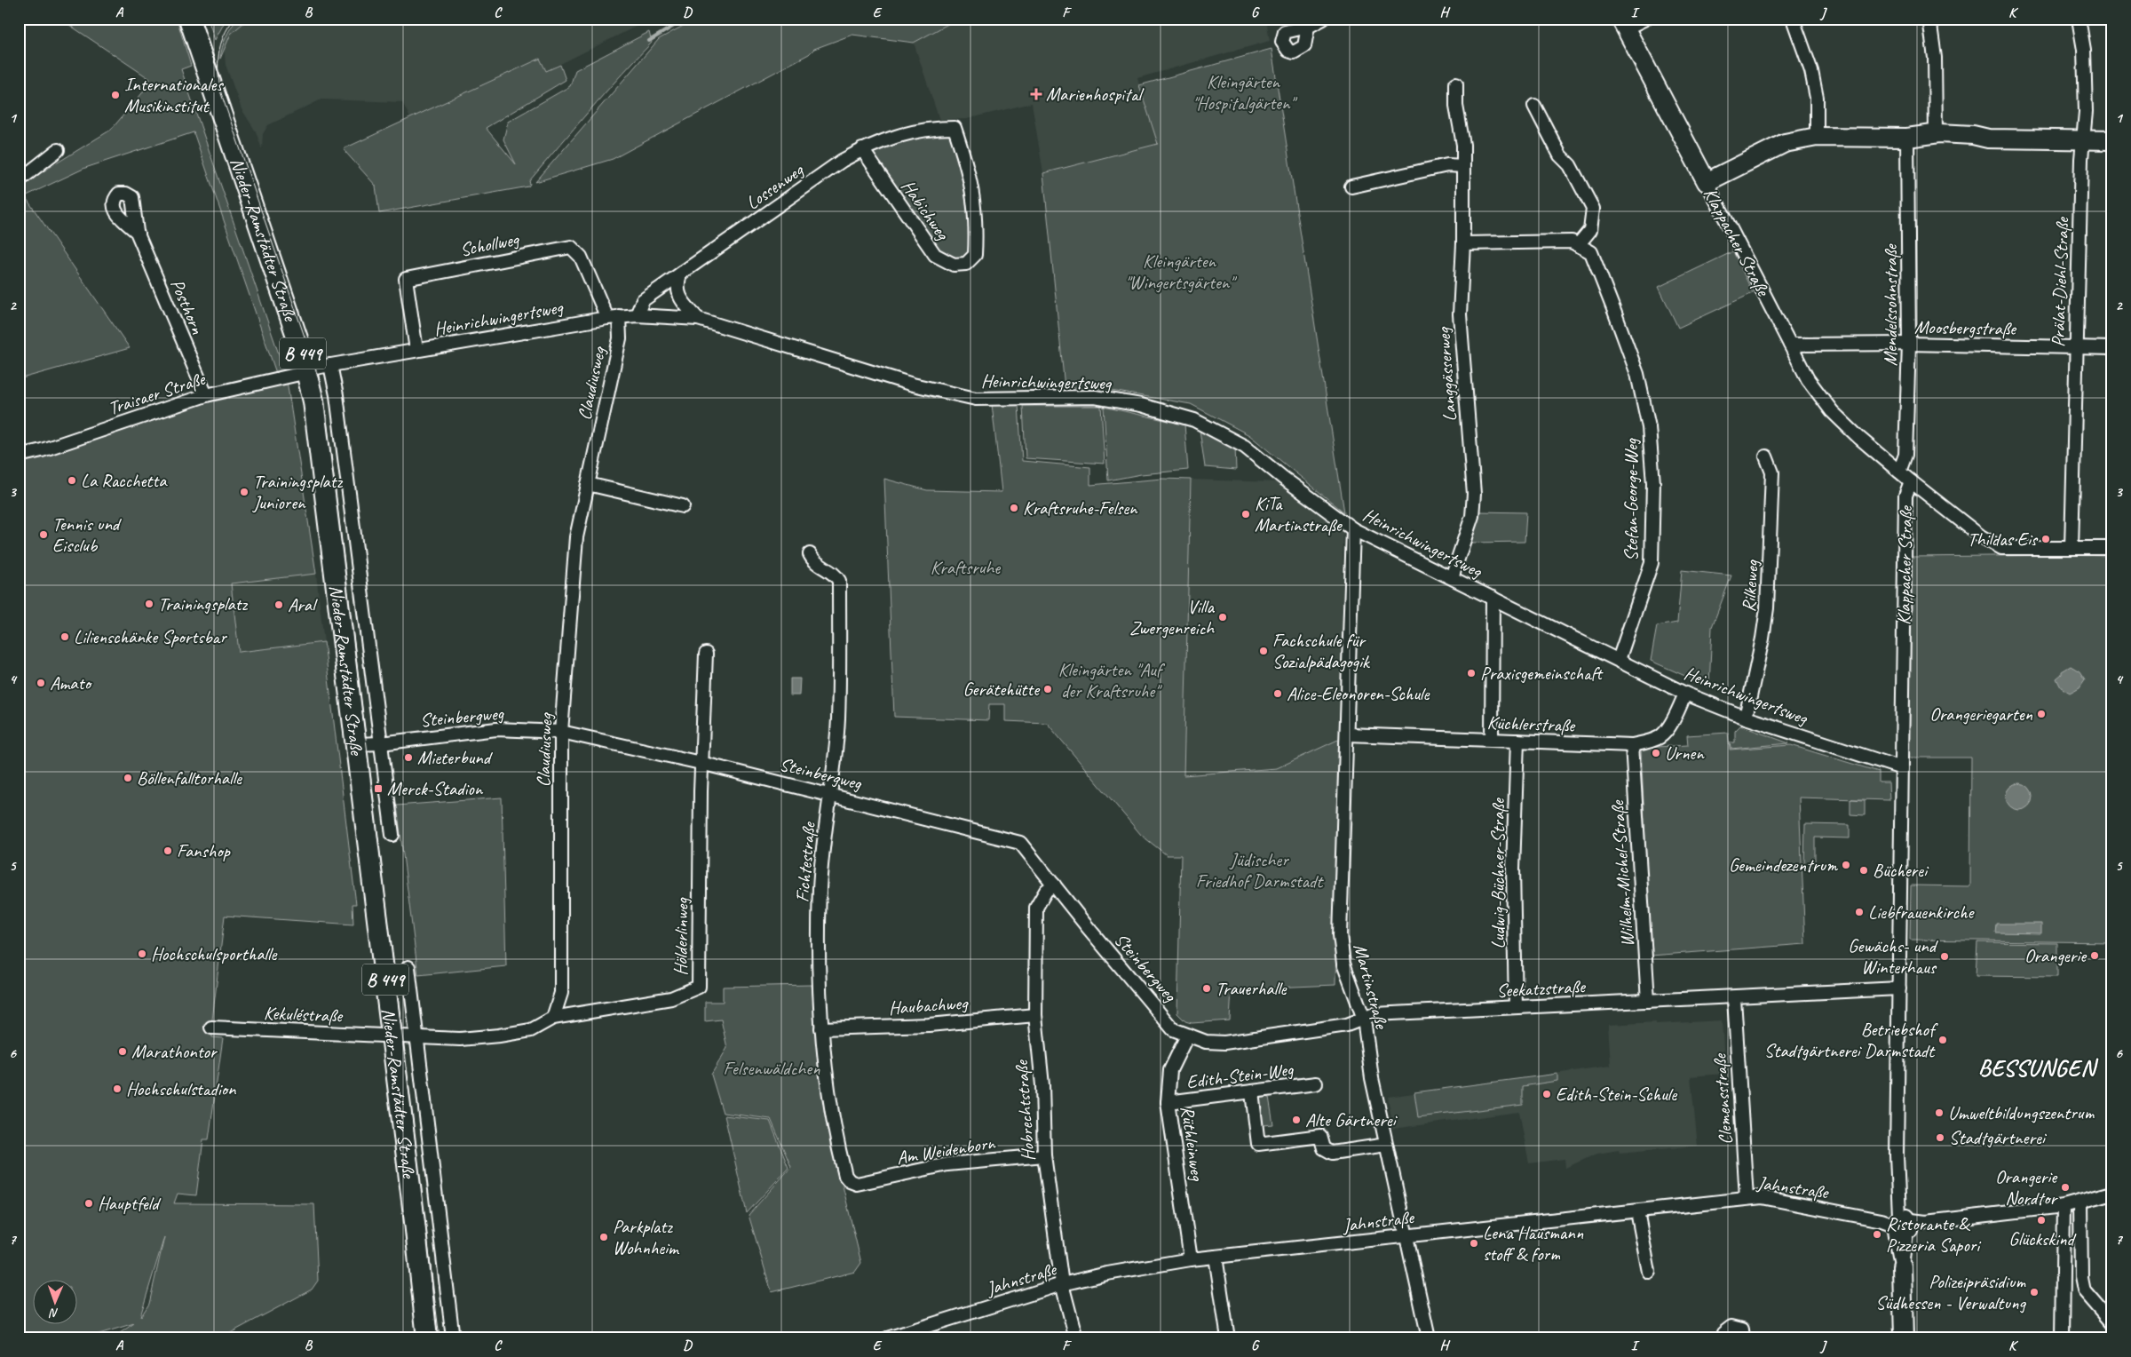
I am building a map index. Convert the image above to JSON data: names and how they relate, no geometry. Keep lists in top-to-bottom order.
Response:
{
  "streets": {
    "main road": ["Nieder-Ramstädter Straße", "Klappacher Straße", "B 449"],
    "street": [
      "Lossenweg",
      "Habichweg",
      "Schollweg",
      "Prälat-Diehl-Straße",
      "Mendelssohnstraße",
      "Posthorn",
      "Heinrichwingertsweg",
      "Moosbergstraße",
      "Langgässerweg",
      "Claudiusweg",
      "Traisaer Straße",
      "Stefan-George-Weg",
      "Rilkeweg",
      "Steinbergweg",
      "Küchlerstraße",
      "Fichtestraße",
      "Ludwig-Büchner-Straße",
      "Wilhelm-Michel-Straße",
      "Hölderlinweg",
      "Martinstraße",
      "Seekatzstraße",
      "Haubachweg",
      "Kekuléstraße",
      "Edith-Stein-Weg",
      "Clemensstraße",
      "Hobrechtstraße",
      "Rüthleinweg",
      "Am Weidenborn",
      "Jahnstraße"
    ]
  },
  "crossings": [
    ["Lossenweg", "Habichweg"],
    ["Lossenweg", "Heinrichwingertsweg"],
    ["Nieder-Ramstädter Straße", "Heinrichwingertsweg"],
    ["Nieder-Ramstädter Straße", "Traisaer Straße"],
    ["Nieder-Ramstädter Straße", "Steinbergweg"],
    ["Nieder-Ramstädter Straße", "Hölderlinweg"],
    ["Nieder-Ramstädter Straße", "Kekuléstraße"],
    ["Klappacher Straße", "Mendelssohnstraße"],
    ["Klappacher Straße", "Heinrichwingertsweg"],
    ["Klappacher Straße", "Moosbergstraße"],
    ["Klappacher Straße", "Seekatzstraße"],
    ["Klappacher Straße", "Jahnstraße"],
    ["Schollweg", "Heinrichwingertsweg"],
    ["Schollweg", "Claudiusweg"],
    ["Prälat-Diehl-Straße", "Moosbergstraße"],
    ["Mendelssohnstraße", "Moosbergstraße"],
    ["Posthorn", "Traisaer Straße"],
    ["Heinrichwingertsweg", "Langgässerweg"],
    ["Heinrichwingertsweg", "Claudiusweg"],
    ["Heinrichwingertsweg", "Traisaer Straße"],
    ["Heinrichwingertsweg", "Stefan-George-Weg"],
    ["Heinrichwingertsweg", "Rilkeweg"],
    ["Heinrichwingertsweg", "Küchlerstraße"],
    ["Heinrichwingertsweg", "Martinstraße"],
    ["Claudiusweg", "Steinbergweg"],
    ["Claudiusweg", "Hölderlinweg"],
    ["Steinbergweg", "Fichtestraße"],
    ["Steinbergweg", "Hölderlinweg"],
    ["Steinbergweg", "Seekatzstraße"],
    ["Steinbergweg", "Hobrechtstraße"],
    ["Steinbergweg", "Rüthleinweg"],
    ["Küchlerstraße", "Ludwig-Büchner-Straße"],
    ["Küchlerstraße", "Wilhelm-Michel-Straße"],
    ["Küchlerstraße", "Martinstraße"],
    ["Fichtestraße", "Haubachweg"],
    ["Fichtestraße", "Am Weidenborn"],
    ["Ludwig-Büchner-Straße", "Seekatzstraße"],
    ["Wilhelm-Michel-Straße", "Seekatzstraße"],
    ["Hölderlinweg", "Kekuléstraße"],
    ["Martinstraße", "Seekatzstraße"],
    ["Martinstraße", "Jahnstraße"],
    ["Seekatzstraße", "Clemensstraße"],
    ["Seekatzstraße", "Rüthleinweg"],
    ["Haubachweg", "Hobrechtstraße"],
    ["Edith-Stein-Weg", "Rüthleinweg"],
    ["Clemensstraße", "Jahnstraße"],
    ["Hobrechtstraße", "Am Weidenborn"],
    ["Hobrechtstraße", "Jahnstraße"],
    ["Rüthleinweg", "Jahnstraße"]
  ],
  "districts": ["BESSUNGEN"],
  "parks": [
    "Kleingärten \"Hospitalgärten\"",
    "Kleingärten \"Wingertsgärten\"",
    "Kraftsruhe",
    "Kleingärten \"Auf der Kraftsruhe\"",
    "Jüdischer Friedhof Darmstadt",
    "Felsenwäldchen"
  ],
  "places": {
    "health": ["Marienhospital"],
    "other": [
      "Internationales Musikinstitut",
      "La Racchetta",
      "Trainingsplatz Junioren",
      "Kraftsruhe-Felsen",
      "KiTa Martinstraße",
      "Tennis und Eisclub",
      "Thildas Eis",
      "Trainingsplatz",
      "Aral",
      "Villa Zwergenreich",
      "Lilienschänke Sportsbar",
      "Fachschule für Sozialpädagogik",
      "Praxisgemeinschaft",
      "Amato",
      "Gerätehütte",
      "Alice-Eleonoren-Schule",
      "Orangeriegarten",
      "Urnen",
      "Mieterbund",
      "Böllenfalltorhalle",
      "Fanshop",
      "Gemeindezentrum",
      "Bücherei",
      "Liebfrauenkirche",
      "Hochschulsporthalle",
      "Orangerie",
      "Gewächs- und Winterhaus",
      "Trauerhalle",
      "Betriebshof Stadtgärtnerei Darmstadt",
      "Marathontor",
      "Hochschulstadion",
      "Edith-Stein-Schule",
      "Umweltbildungszentrum",
      "Alte Gärtnerei",
      "Stadtgärtnerei",
      "Orangerie Nordtor",
      "Hauptfeld",
      "Glückskind",
      "Ristorante & Pizzeria Sapori",
      "Parkplatz Wohnheim",
      "Lena Hausmann stoff & form",
      "Polizeipräsidium Südhessen - Verwaltung"
    ],
    "transit": ["Merck-Stadion"]
  },
  "north": "bottom",
  "grid": {
    "columns": [
      "A",
      "B",
      "C",
      "D",
      "E",
      "F",
      "G",
      "H",
      "I",
      "J",
      "K"
    ],
    "rows": [
      "1",
      "2",
      "3",
      "4",
      "5",
      "6",
      "7"
    ]
  }
}
